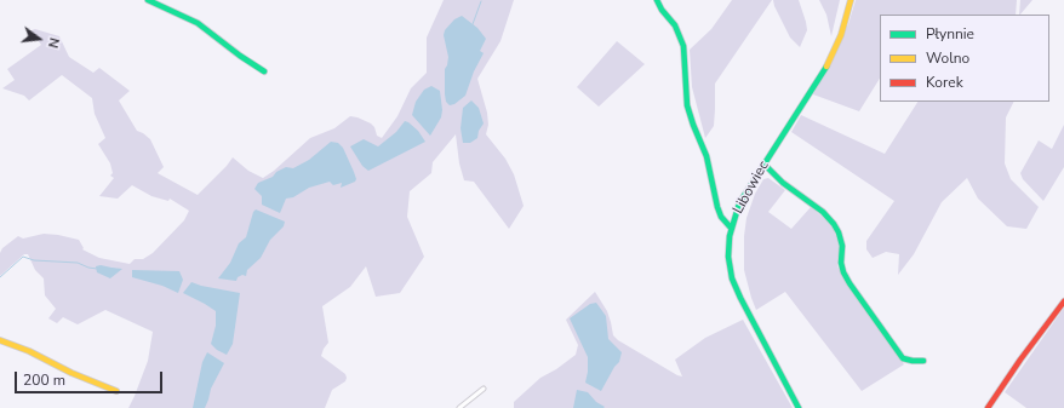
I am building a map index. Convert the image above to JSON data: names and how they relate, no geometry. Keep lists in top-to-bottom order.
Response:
{
  "streets": {
    "street": ["Libowiec"]
  },
  "legend": ["Płynnie", "Wolno", "Korek"],
  "scale_bar": "200 m",
  "north": "right"
}
